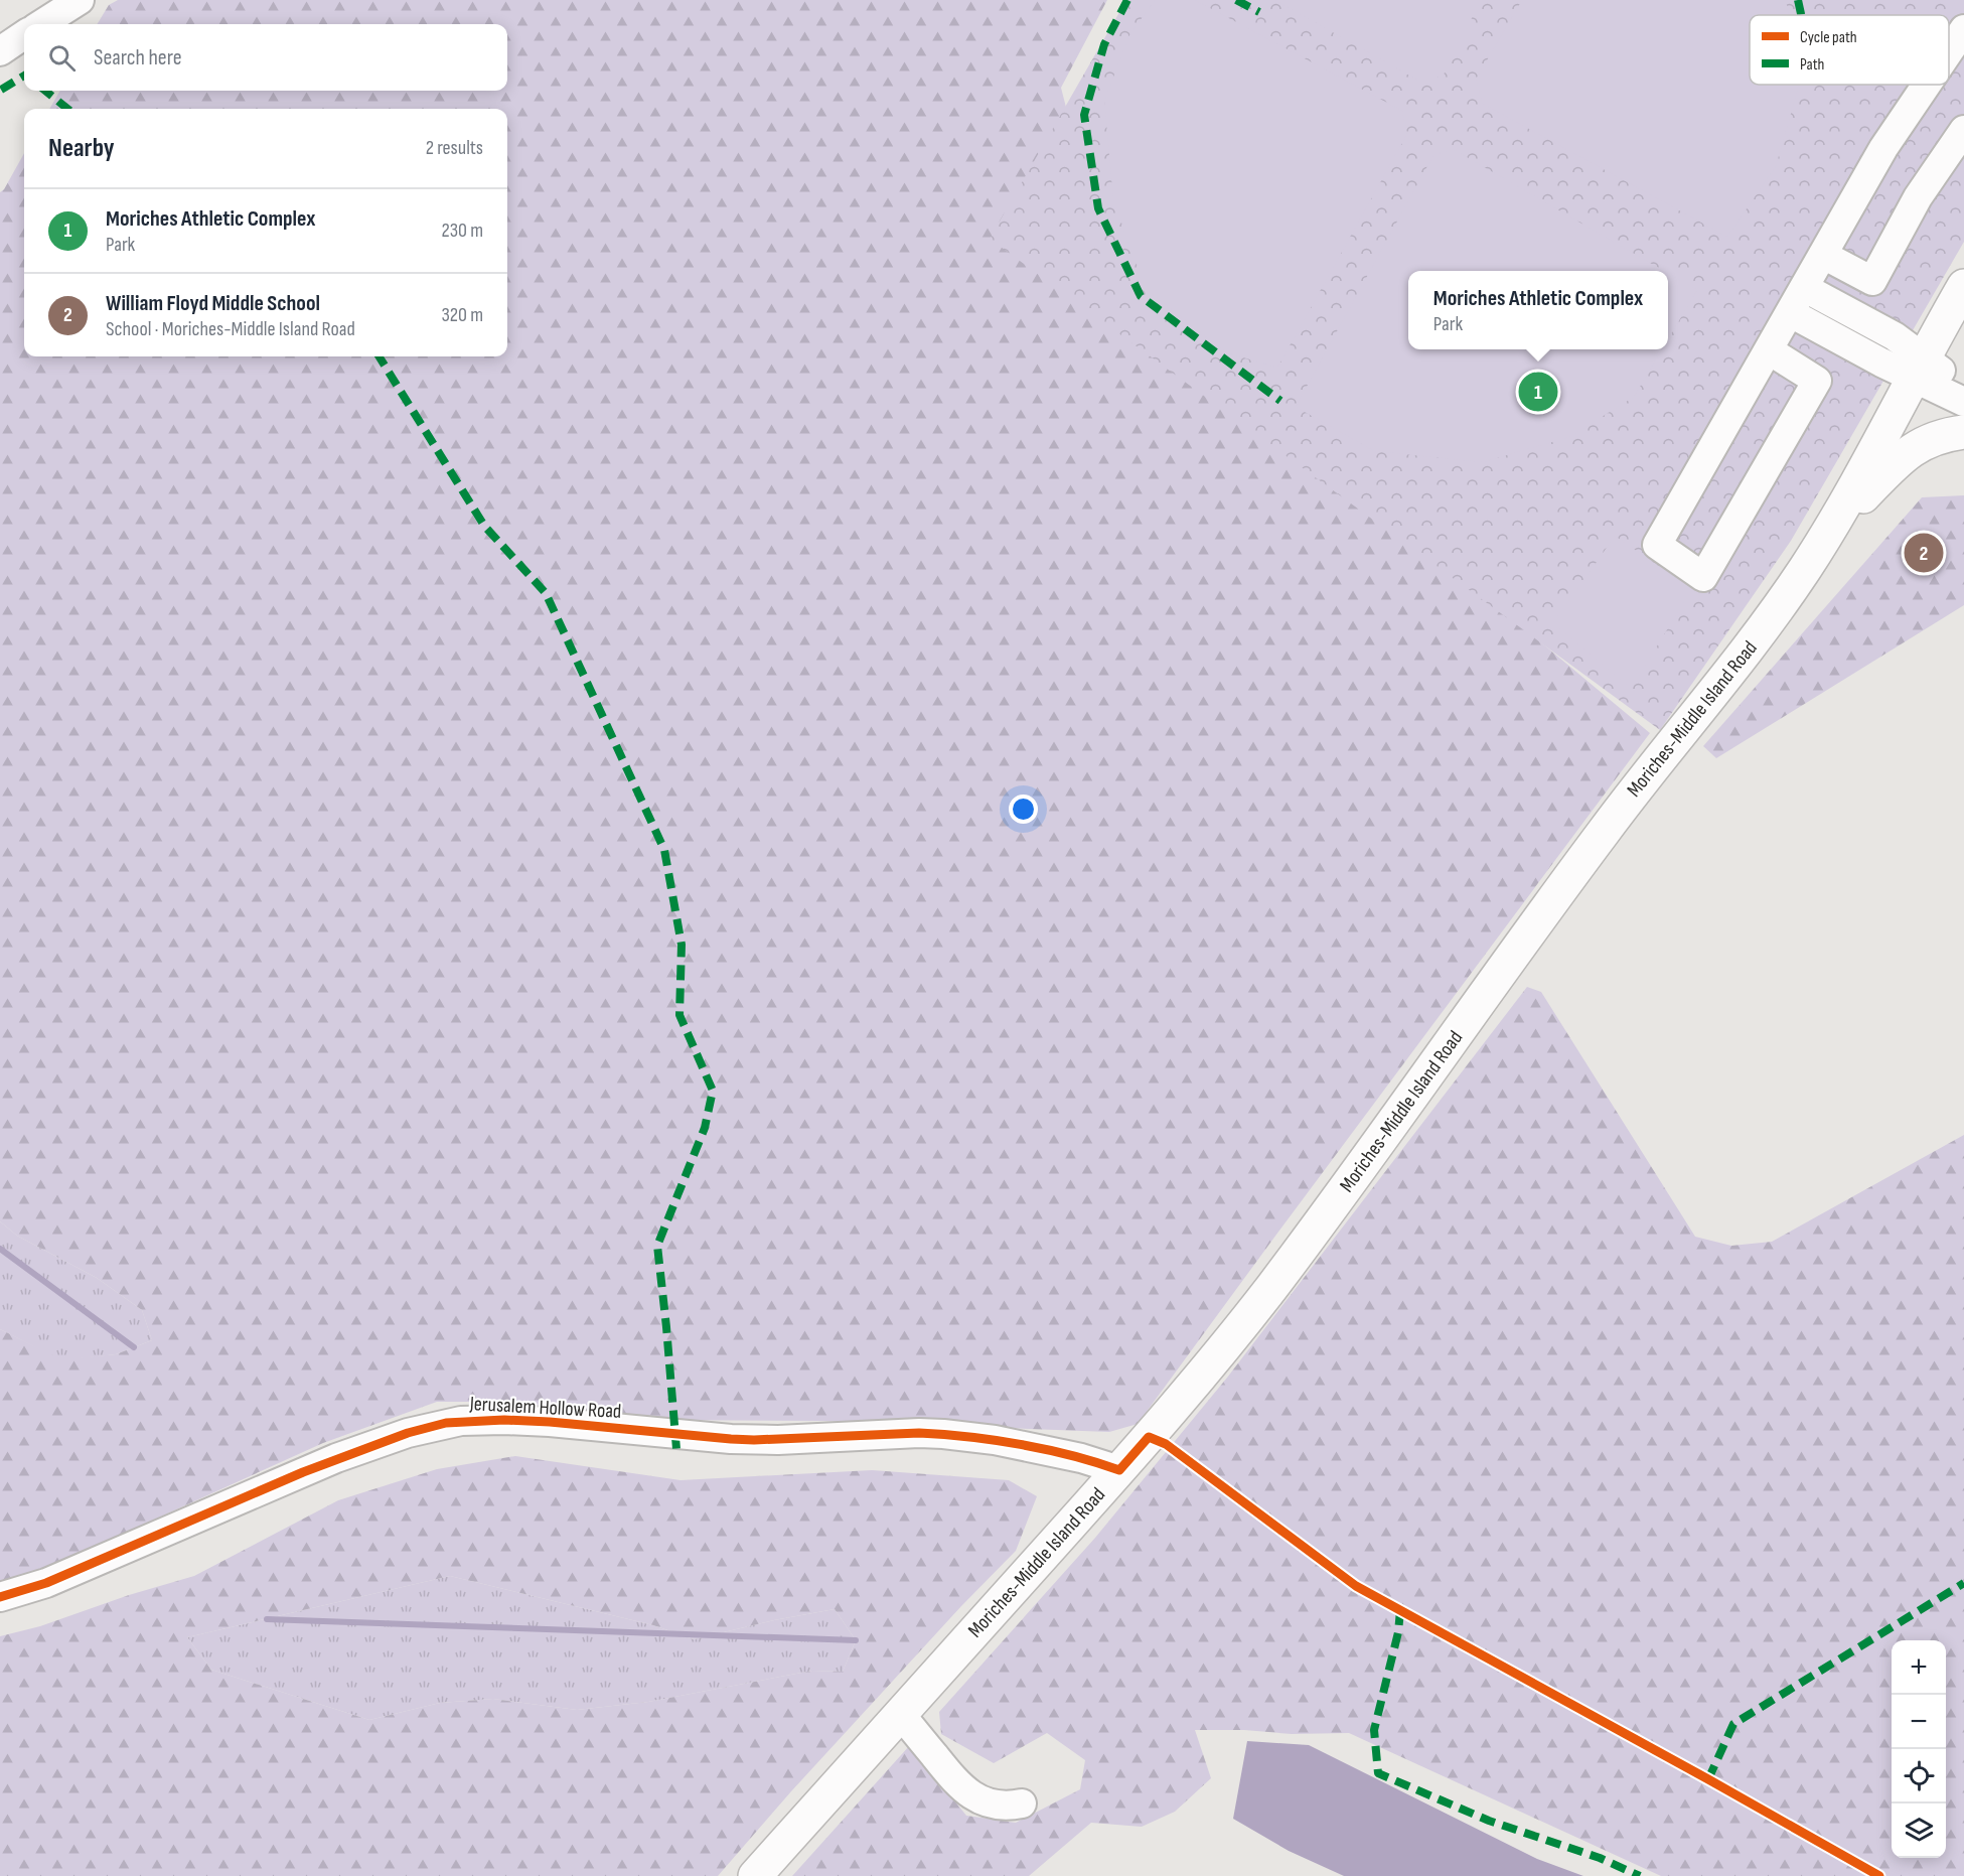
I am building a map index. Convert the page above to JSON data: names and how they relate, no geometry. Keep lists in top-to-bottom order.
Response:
{
  "streets": {
    "main road": ["Moriches-Middle Island Road"],
    "street": ["Jerusalem Hollow Road"]
  },
  "crossings": [
    ["Moriches-Middle Island Road", "Jerusalem Hollow Road"]
  ],
  "legend": ["Cycle path", "Path"],
  "page": {
    "search": "Search here",
    "heading": ["Nearby", "2 results"],
    "list": [
      {
        "mark": "1",
        "name": "Moriches Athletic Complex",
        "note": "Park",
        "value": "230 m"
      },
      {
        "mark": "2",
        "name": "William Floyd Middle School",
        "note": "School · Moriches-Middle Island Road",
        "value": "320 m"
      }
    ],
    "popup": ["Moriches Athletic Complex", "Park"],
    "pins": ["1", "2"],
    "map_buttons": ["+", "−"]
  }
}
